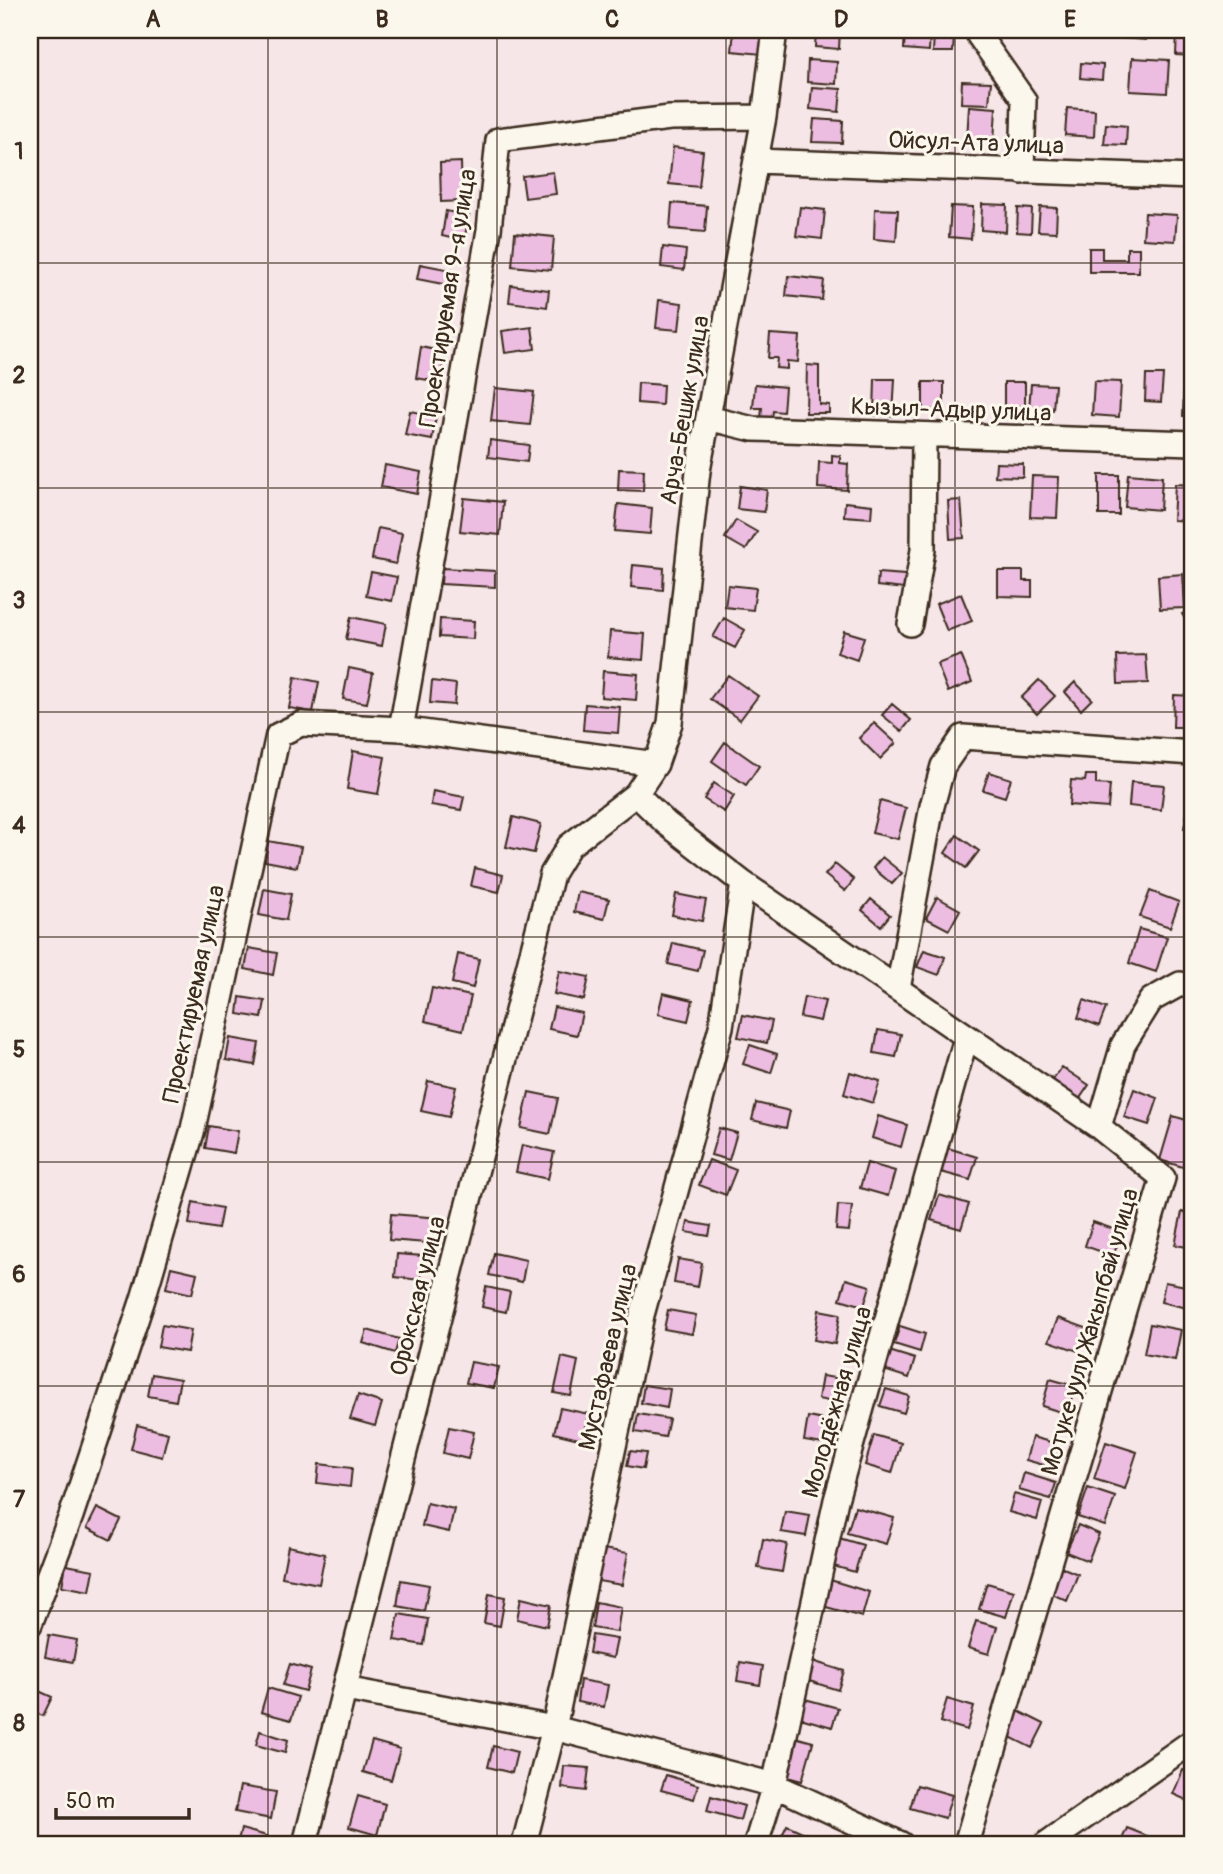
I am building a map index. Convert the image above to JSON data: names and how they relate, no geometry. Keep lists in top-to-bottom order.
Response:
{
  "streets": {
    "street": [
      "Ойсул-Ата улица",
      "Проектируемая 9-я улица",
      "Арча-Бешик улица",
      "Кызыл-Адыр улица",
      "Проектируемая улица",
      "Орокская улица",
      "Мотуке уулу Жакыпбай улица",
      "Мустафаева улица",
      "Молодёжная улица"
    ]
  },
  "crossings": [
    ["Ойсул-Ата улица", "Арча-Бешик улица"],
    ["Проектируемая 9-я улица", "Арча-Бешик улица"],
    ["Проектируемая 9-я улица", "Проектируемая улица"],
    ["Арча-Бешик улица", "Кызыл-Адыр улица"],
    ["Арча-Бешик улица", "Проектируемая улица"],
    ["Арча-Бешик улица", "Орокская улица"],
    ["Арча-Бешик улица", "Мотуке уулу Жакыпбай улица"],
    ["Орокская улица", "Мотуке уулу Жакыпбай улица"],
    ["Мотуке уулу Жакыпбай улица", "Мустафаева улица"],
    ["Мотуке уулу Жакыпбай улица", "Молодёжная улица"]
  ],
  "scale_bar": "50 m",
  "grid": {
    "columns": [
      "A",
      "B",
      "C",
      "D",
      "E"
    ],
    "rows": [
      "1",
      "2",
      "3",
      "4",
      "5",
      "6",
      "7",
      "8"
    ]
  }
}
